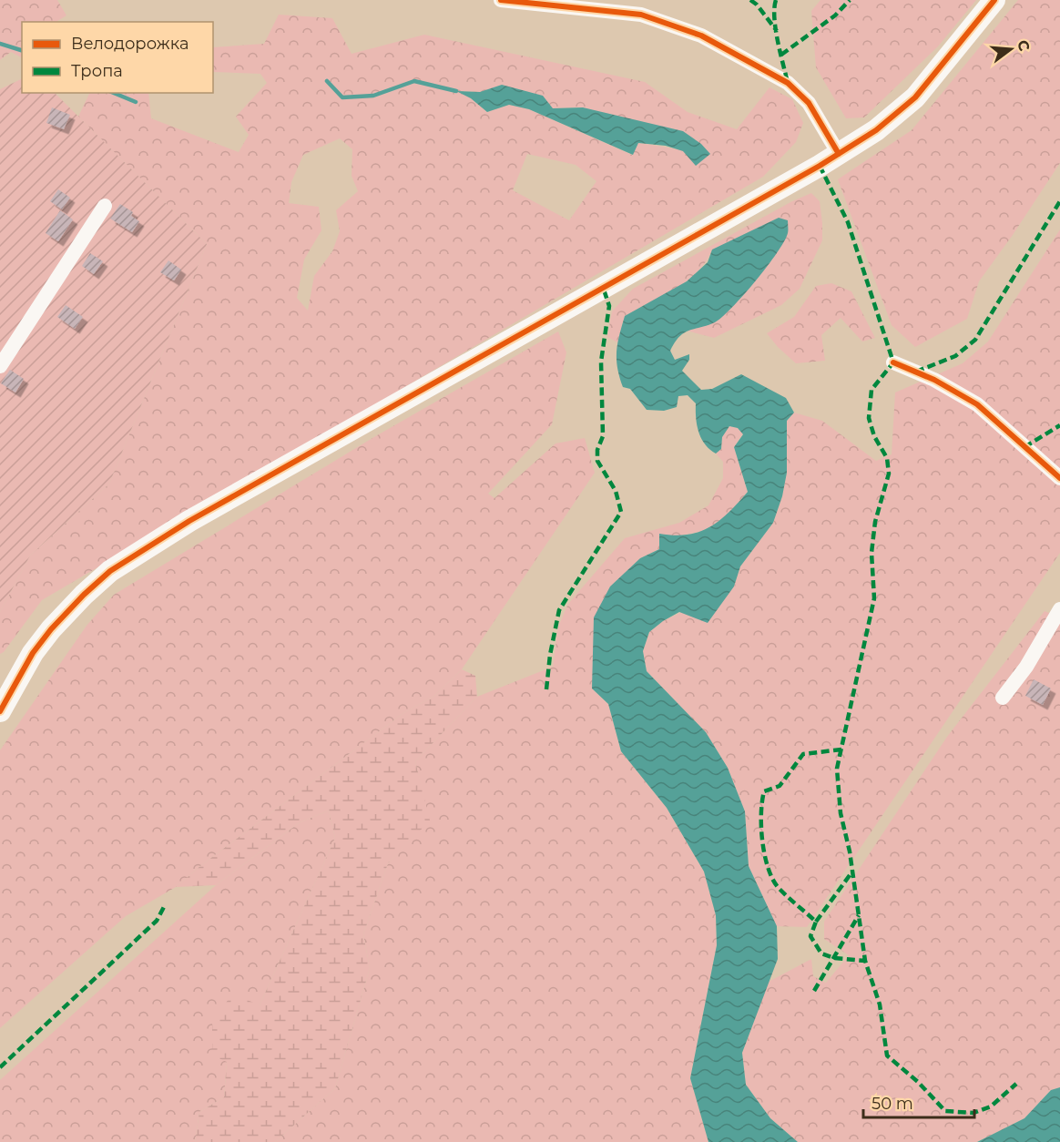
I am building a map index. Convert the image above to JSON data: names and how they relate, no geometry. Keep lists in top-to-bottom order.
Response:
{
  "legend": ["Велодорожка", "Тропа"],
  "scale_bar": "50 m",
  "north": "right"
}
